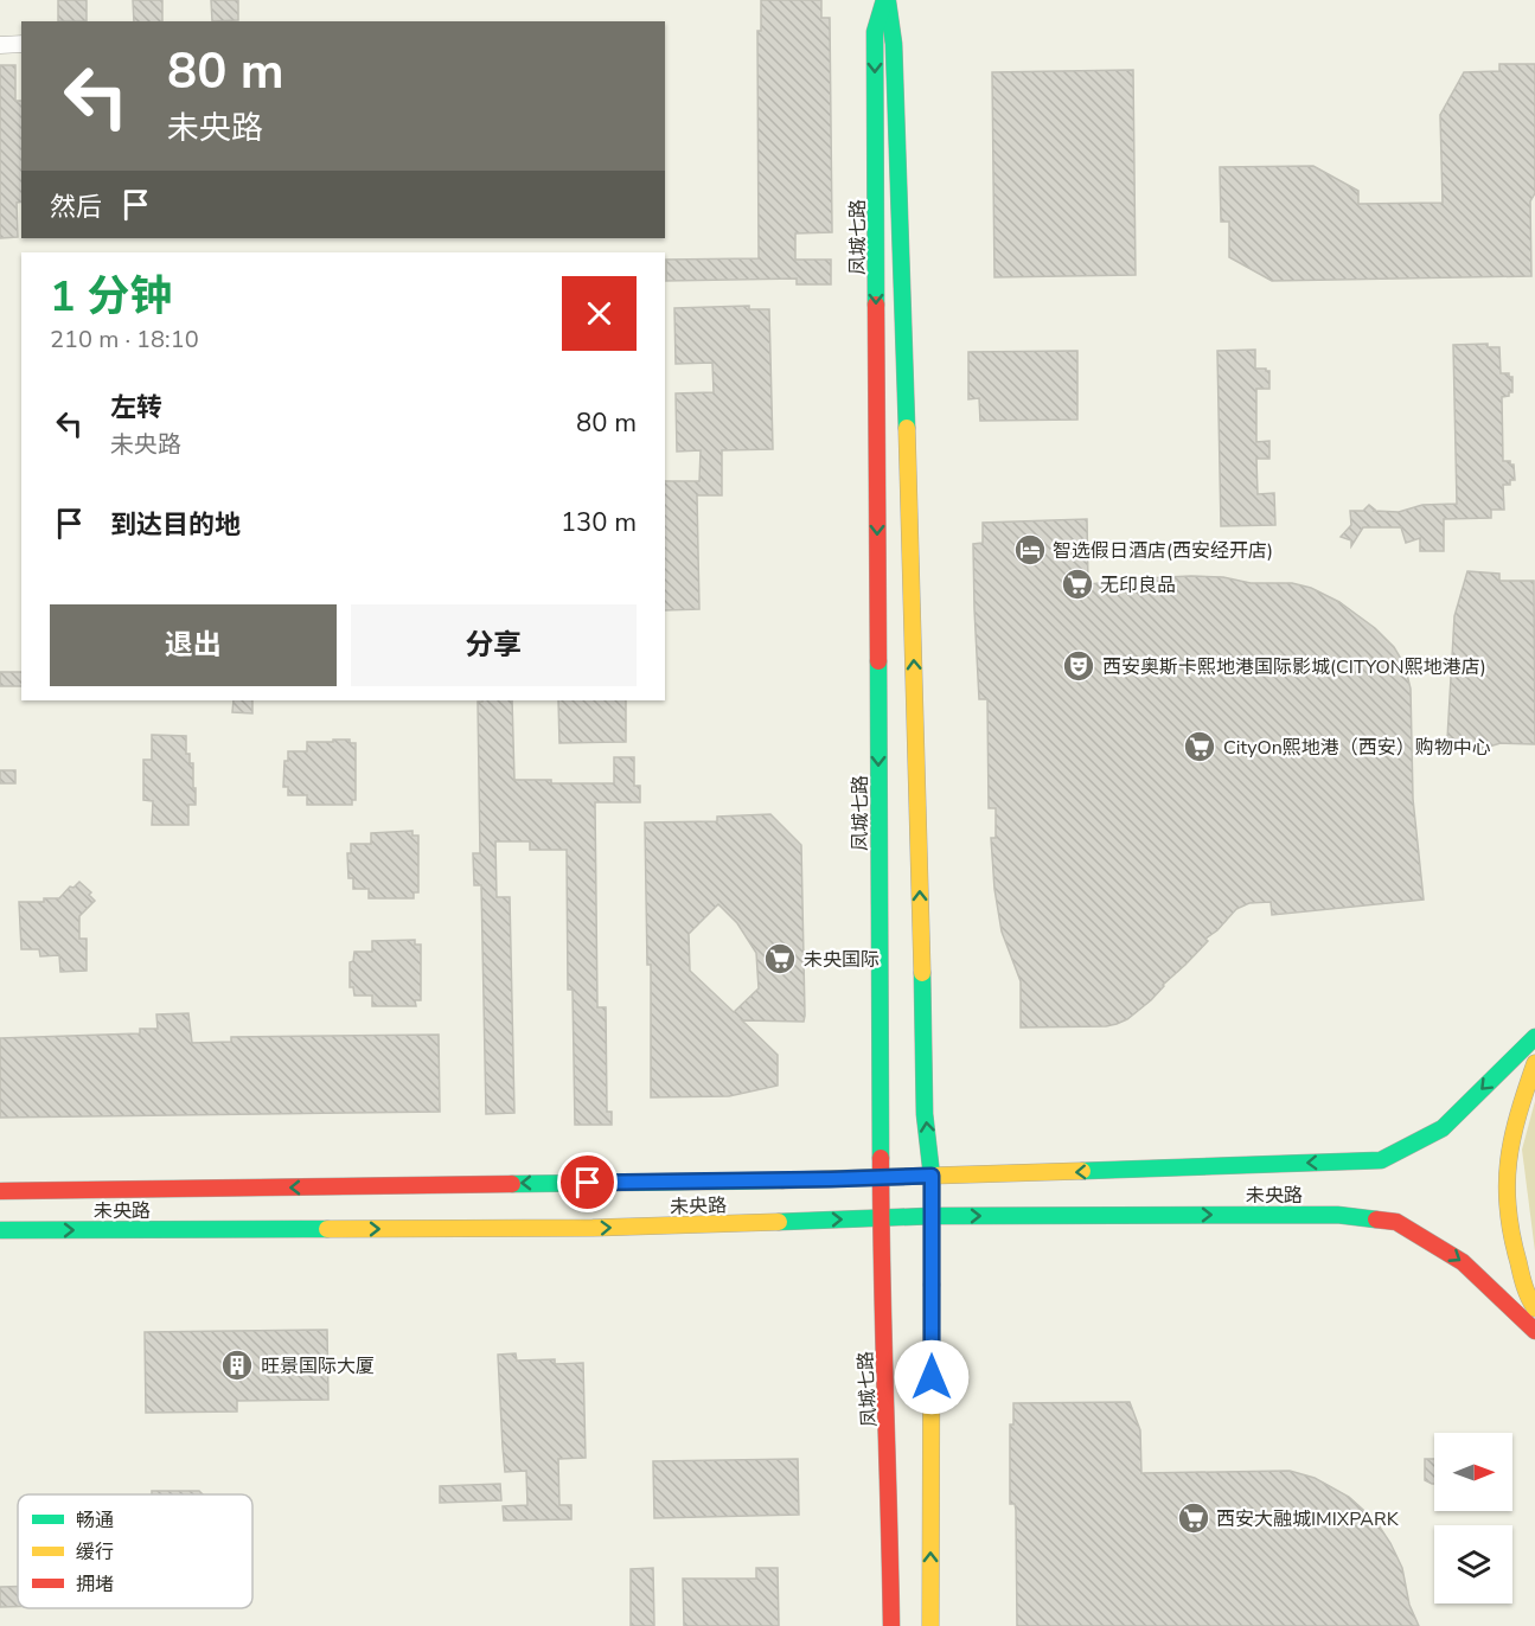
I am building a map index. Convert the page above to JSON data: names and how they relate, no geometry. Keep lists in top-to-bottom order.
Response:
{
  "streets": {
    "main road": ["凤城七路", "未央路"]
  },
  "crossings": [
    ["凤城七路", "未央路"]
  ],
  "places": {
    "hotel": ["智选假日酒店(西安经开店)"],
    "supermarket": [
      "无印良品",
      "CityOn熙地港（西安）购物中心",
      "未央国际",
      "西安大融城IMIXPARK"
    ],
    "theatre": ["西安奥斯卡熙地港国际影城(CITYON熙地港店)"],
    "building": ["旺景国际大厦"]
  },
  "legend": ["畅通", "缓行", "拥堵"],
  "north": "right",
  "page": {
    "turn": ["80 m", "未央路"],
    "then": "然后",
    "heading": ["1 分钟", "210 m · 18:10"],
    "list": [
      {
        "name": "左转",
        "note": "未央路",
        "value": "80 m"
      },
      {
        "name": "到达目的地",
        "value": "130 m"
      }
    ],
    "buttons": ["退出", "分享"]
  }
}
